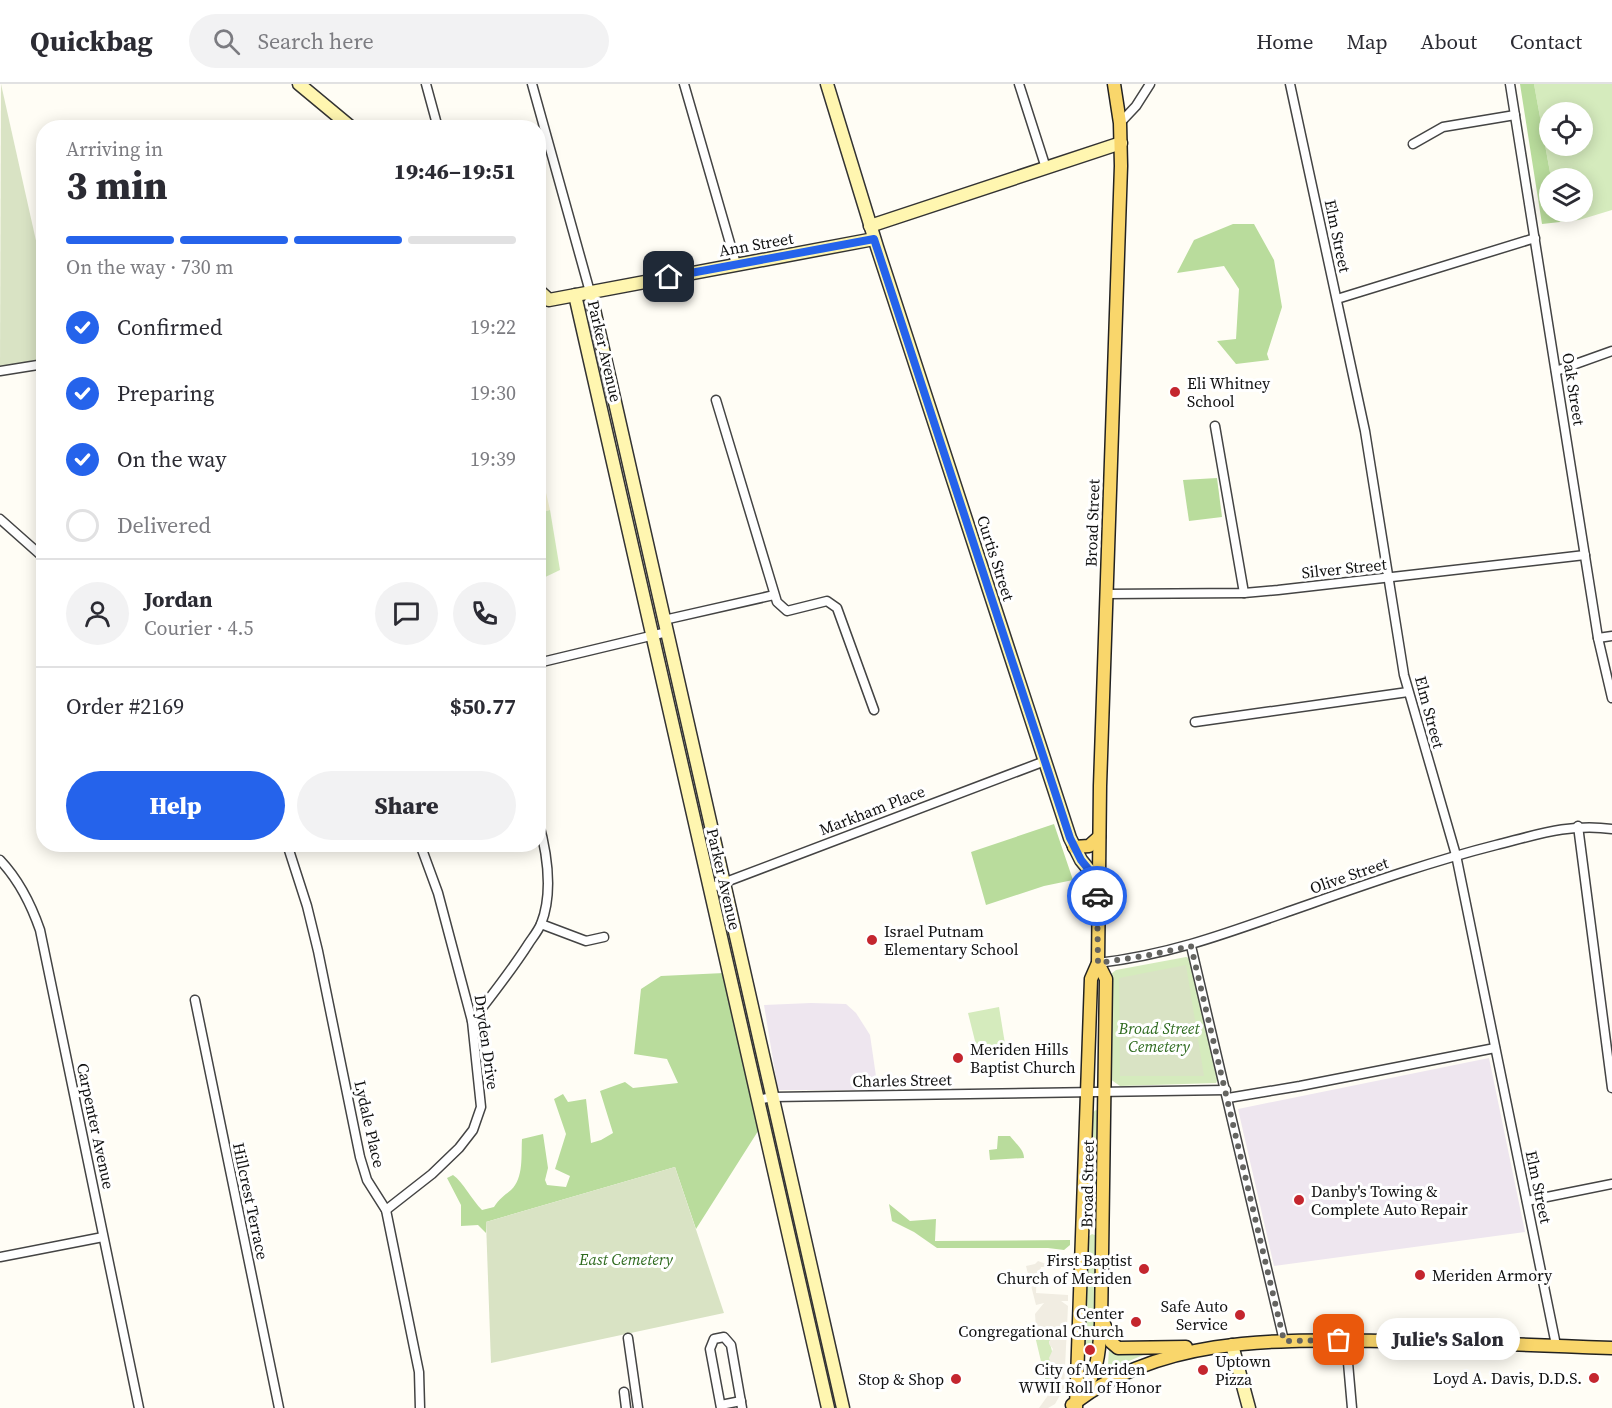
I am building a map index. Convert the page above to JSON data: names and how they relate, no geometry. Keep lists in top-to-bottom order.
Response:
{
  "streets": {
    "main road": ["Broad Street"],
    "street": [
      "Elm Street",
      "Ann Street",
      "Parker Avenue",
      "Oak Street",
      "Curtis Street",
      "Silver Street",
      "Markham Place",
      "Olive Street",
      "Dryden Drive",
      "Charles Street",
      "Lydale Place",
      "Carpenter Avenue",
      "Hillcrest Terrace"
    ]
  },
  "crossings": [
    ["Elm Street", "Silver Street"],
    ["Elm Street", "Olive Street"],
    ["Elm Street", "Charles Street"],
    ["Ann Street", "Parker Avenue"],
    ["Ann Street", "Curtis Street"],
    ["Parker Avenue", "Markham Place"],
    ["Parker Avenue", "Charles Street"],
    ["Oak Street", "Silver Street"],
    ["Broad Street", "Curtis Street"],
    ["Broad Street", "Silver Street"],
    ["Broad Street", "Olive Street"],
    ["Broad Street", "Charles Street"],
    ["Curtis Street", "Markham Place"],
    ["Dryden Drive", "Lydale Place"]
  ],
  "parks": ["Broad Street Cemetery", "East Cemetery"],
  "places": [
    "Eli Whitney School",
    "Israel Putnam Elementary School",
    "Meriden Hills Baptist Church",
    "Danby's Towing & Complete Auto Repair",
    "First Baptist Church of Meriden",
    "Meriden Armory",
    "Safe Auto Service",
    "Center Congregational Church",
    "Julie's Salon",
    "City of Meriden WWII Roll of Honor",
    "Uptown Pizza",
    "Loyd A. Davis, D.D.S.",
    "Stop & Shop"
  ],
  "page": {
    "header": "Quickbag",
    "search": "Search here",
    "nav": [
      "Home",
      "Map",
      "About",
      "Contact"
    ],
    "heading": ["3 min", "Arriving in", "19:46–19:51"],
    "panel": [
      "Jordan",
      "Courier · 4.5",
      "Order #2169",
      "$50.77"
    ],
    "bar": "On the way · 730 m",
    "list": [
      ["Confirmed", "19:22"],
      ["Preparing", "19:30"],
      ["On the way", "19:39"],
      "Delivered"
    ],
    "buttons": ["Help", "Share"],
    "bubble": "Julie's Salon"
  }
}
